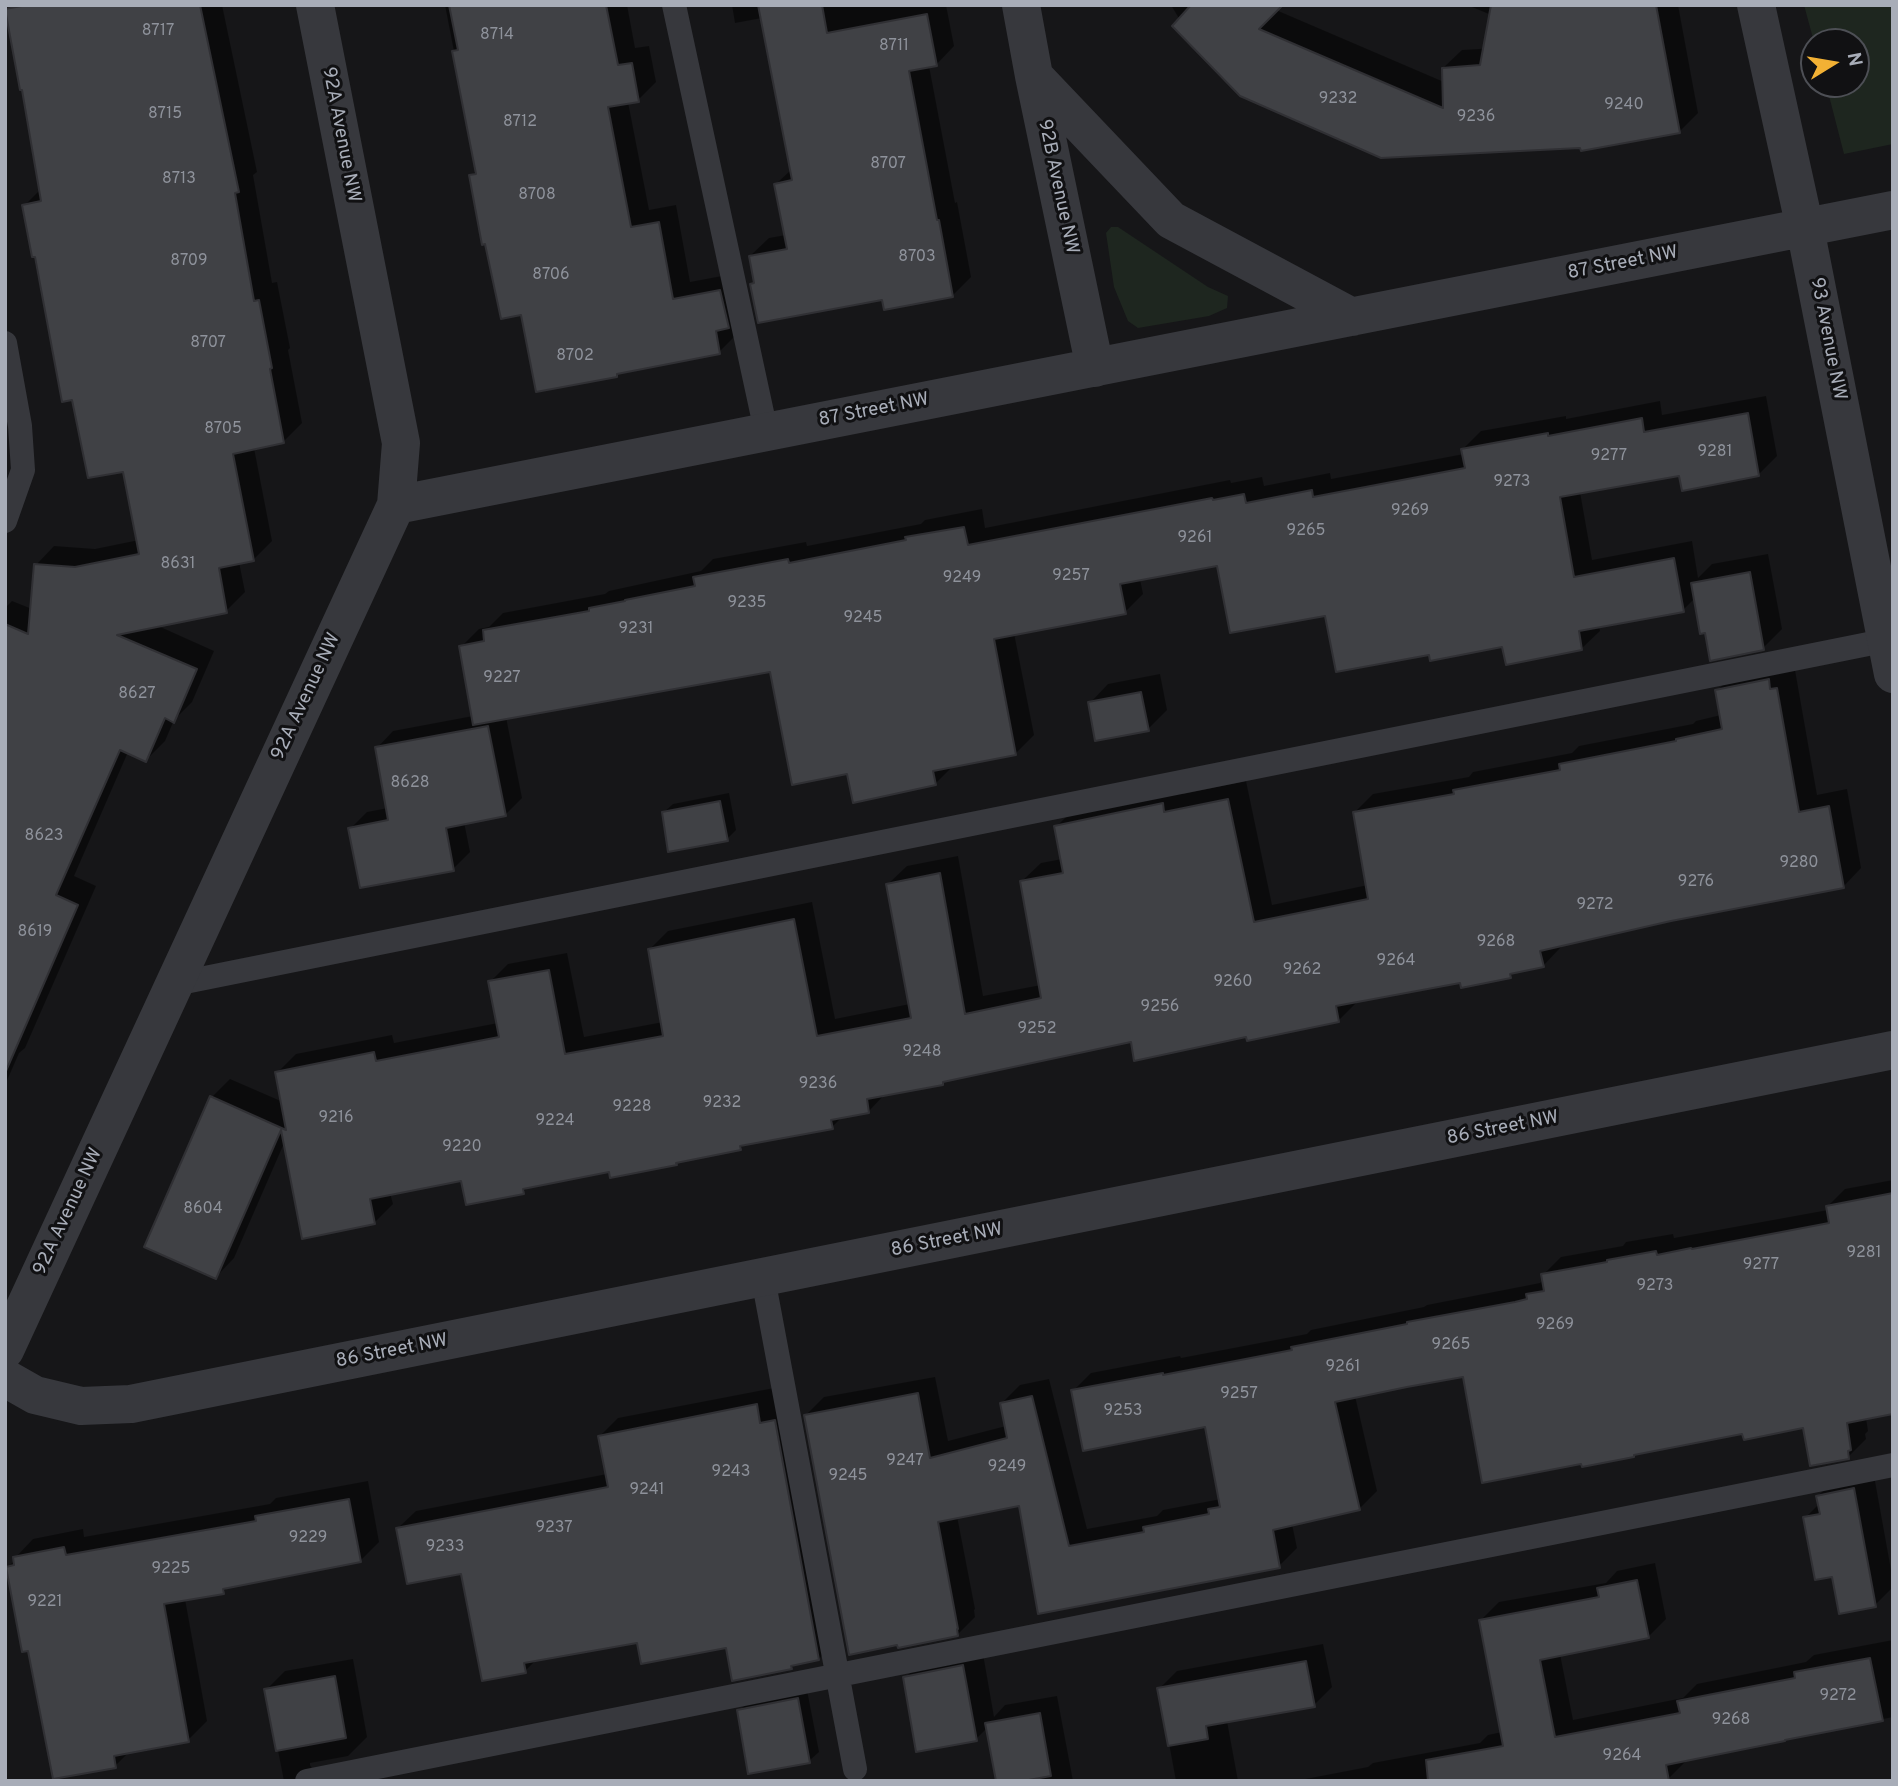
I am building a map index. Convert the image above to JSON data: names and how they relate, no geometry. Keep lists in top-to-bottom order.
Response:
{
  "streets": {
    "street": [
      "92A Avenue NW",
      "92B Avenue NW",
      "87 Street NW",
      "93 Avenue NW",
      "86 Street NW"
    ]
  },
  "crossings": [
    ["92A Avenue NW", "87 Street NW"],
    ["92B Avenue NW", "87 Street NW"],
    ["87 Street NW", "93 Avenue NW"]
  ],
  "house_numbers": [
    "8717",
    "8714",
    "8711",
    "9232",
    "9240",
    "8715",
    "9236",
    "8712",
    "8707",
    "8713",
    "8708",
    "8703",
    "8709",
    "8706",
    "8707",
    "8702",
    "8705",
    "9281",
    "9277",
    "9273",
    "9269",
    "9265",
    "9261",
    "8631",
    "9257",
    "9249",
    "9235",
    "9245",
    "9231",
    "9227",
    "8627",
    "8628",
    "8623",
    "9280",
    "9276",
    "9272",
    "8619",
    "9268",
    "9264",
    "9262",
    "9260",
    "9256",
    "9252",
    "9248",
    "9236",
    "9232",
    "9228",
    "9216",
    "9224",
    "9220",
    "8604",
    "9281",
    "9277",
    "9273",
    "9269",
    "9265",
    "9261",
    "9257",
    "9253",
    "9247",
    "9249",
    "9243",
    "9245",
    "9241",
    "9237",
    "9229",
    "9233",
    "9225",
    "9221",
    "9272",
    "9268",
    "9264"
  ],
  "north": "right"
}
